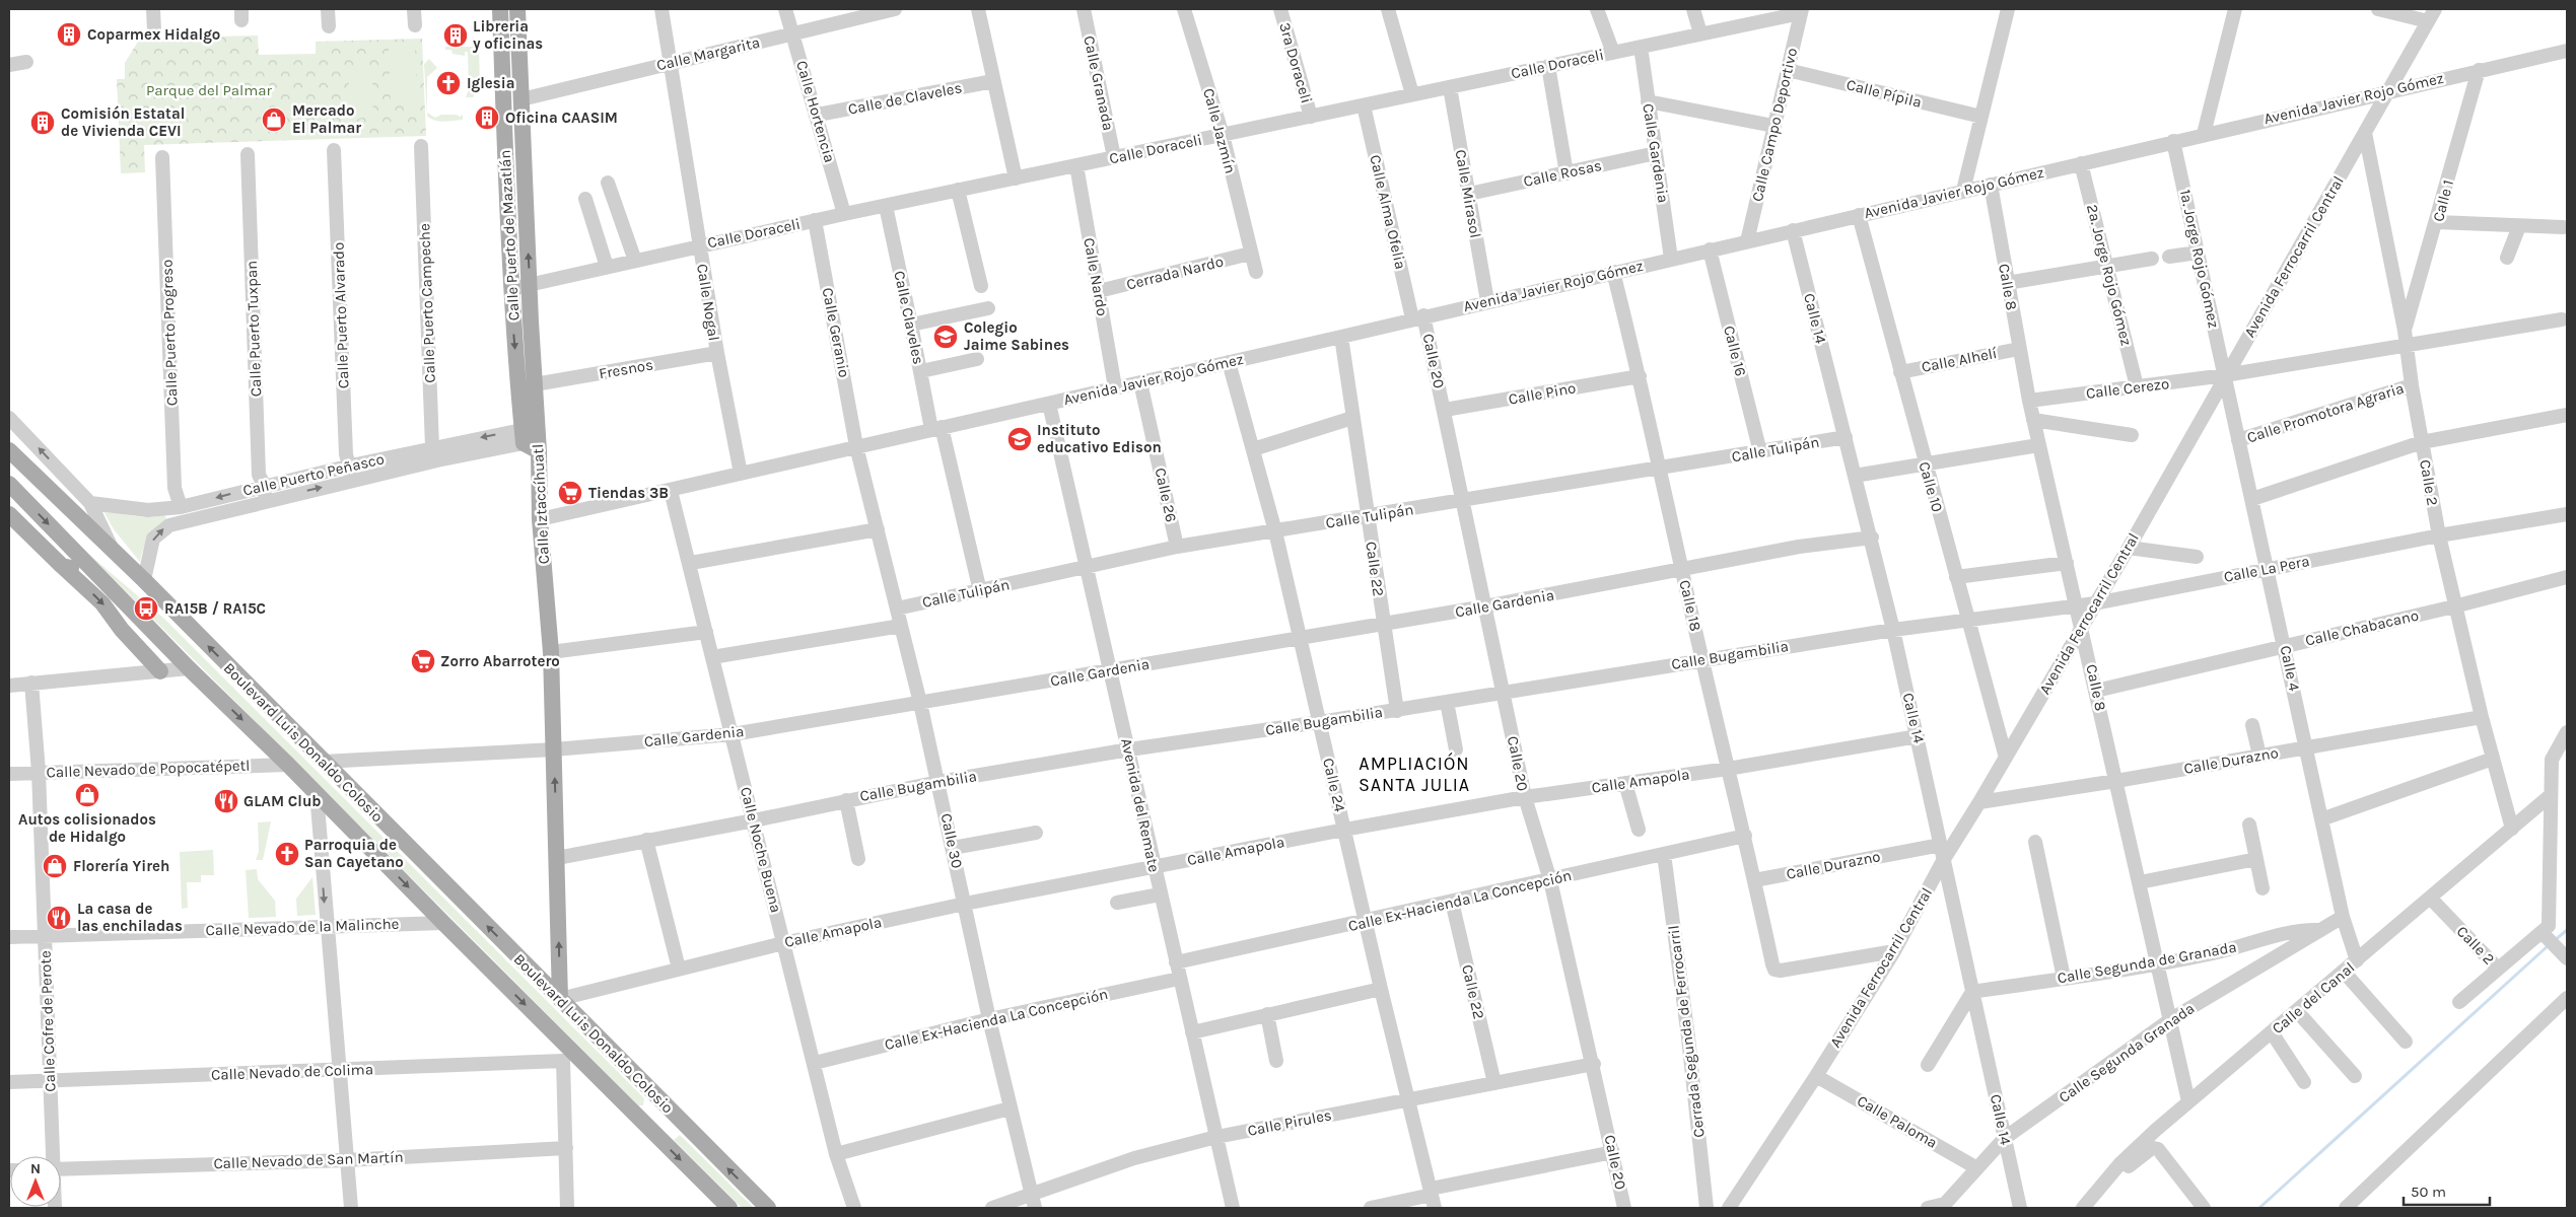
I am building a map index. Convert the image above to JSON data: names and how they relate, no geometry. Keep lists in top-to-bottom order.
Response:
{
  "streets": {
    "main road": ["Calle Puerto de Mazatlán", "Calle Iztaccíhuatl", "Boulevard Luis Donaldo Colosio"],
    "street": [
      "Calle Margarita",
      "3ra Doraceli",
      "Calle Doraceli",
      "Calle Granada",
      "Calle Pípila",
      "Calle de Claveles",
      "Avenida Javier Rojo Gómez",
      "Calle Hortencia",
      "Calle Campo Deportivo",
      "Calle Jazmín",
      "Calle Gardenia",
      "Calle Rosas",
      "Calle Mirasol",
      "Calle 1",
      "Calle Alma Ofelia",
      "Avenida Ferrocarril Central",
      "1a. Jorge Rojo Gómez",
      "Cerrada Nardo",
      "2a. Jorge Rojo Gómez",
      "Calle Nardo",
      "Calle 8",
      "Calle Nogal",
      "Calle Puerto Campeche",
      "Calle Puerto Alvarado",
      "Calle Claveles",
      "Calle 14",
      "Calle Puerto Tuxpan",
      "Calle Puerto Progreso",
      "Calle Geranio",
      "Calle 16",
      "Calle Alhelí",
      "Calle 20",
      "Fresnos",
      "Calle Cerezo",
      "Calle Pino",
      "Calle Promotora Agraria",
      "Calle Tulipán",
      "Calle Puerto Peñasco",
      "Calle 2",
      "Calle 10",
      "Calle 26",
      "Calle 22",
      "Calle La Pera",
      "Calle 18",
      "Calle Chabacano",
      "Calle Bugambilia",
      "Calle 4",
      "Calle Durazno",
      "Calle Nevado de Popocatépetl",
      "Calle Amapola",
      "Calle 24",
      "Avenida del Remate",
      "Calle 30",
      "Calle Noche Buena",
      "Calle Ex-Hacienda La Concepción",
      "Calle Nevado de la Malinche",
      "Calle Segunda de Granada",
      "Calle del Canal",
      "Calle Cofre de Perote",
      "Cerrada Segunda de Ferrocarril",
      "Calle Segunda Granada",
      "Calle Nevado de Colima",
      "Calle Paloma",
      "Calle Pirules",
      "Calle Nevado de San Martín"
    ]
  },
  "crossings": [
    ["Calle Margarita", "Calle Hortencia"],
    ["Calle Margarita", "Calle Nogal"],
    ["Calle Margarita", "Calle Iztaccíhuatl"],
    ["3ra Doraceli", "Calle Doraceli"],
    ["Calle Doraceli", "Calle Granada"],
    ["Calle Doraceli", "Calle Hortencia"],
    ["Calle Doraceli", "Calle Campo Deportivo"],
    ["Calle Doraceli", "Calle Jazmín"],
    ["Calle Doraceli", "Calle Gardenia"],
    ["Calle Doraceli", "Calle Mirasol"],
    ["Calle Doraceli", "Calle Alma Ofelia"],
    ["Calle Doraceli", "Calle Puerto de Mazatlán"],
    ["Calle Doraceli", "Calle Nardo"],
    ["Calle Doraceli", "Calle Nogal"],
    ["Calle Doraceli", "Calle Claveles"],
    ["Calle Doraceli", "Calle Geranio"],
    ["Calle Doraceli", "Calle Iztaccíhuatl"],
    ["Calle Pípila", "Calle Campo Deportivo"],
    ["Calle de Claveles", "Calle Hortencia"],
    ["Avenida Javier Rojo Gómez", "Calle Campo Deportivo"],
    ["Avenida Javier Rojo Gómez", "Calle Gardenia"],
    ["Avenida Javier Rojo Gómez", "Calle Mirasol"],
    ["Avenida Javier Rojo Gómez", "Calle 1"],
    ["Avenida Javier Rojo Gómez", "Calle Alma Ofelia"],
    ["Avenida Javier Rojo Gómez", "Avenida Ferrocarril Central"],
    ["Avenida Javier Rojo Gómez", "1a. Jorge Rojo Gómez"],
    ["Avenida Javier Rojo Gómez", "2a. Jorge Rojo Gómez"],
    ["Avenida Javier Rojo Gómez", "Calle Nardo"],
    ["Avenida Javier Rojo Gómez", "Calle 8"],
    ["Avenida Javier Rojo Gómez", "Calle Nogal"],
    ["Avenida Javier Rojo Gómez", "Calle Claveles"],
    ["Avenida Javier Rojo Gómez", "Calle 14"],
    ["Avenida Javier Rojo Gómez", "Calle Geranio"],
    ["Avenida Javier Rojo Gómez", "Calle 16"],
    ["Avenida Javier Rojo Gómez", "Calle 20"],
    ["Avenida Javier Rojo Gómez", "Calle 10"],
    ["Avenida Javier Rojo Gómez", "Calle 26"],
    ["Avenida Javier Rojo Gómez", "Calle Iztaccíhuatl"],
    ["Avenida Javier Rojo Gómez", "Calle 22"],
    ["Avenida Javier Rojo Gómez", "Calle 18"],
    ["Avenida Javier Rojo Gómez", "Calle 24"],
    ["Avenida Javier Rojo Gómez", "Avenida del Remate"],
    ["Avenida Javier Rojo Gómez", "Calle 30"],
    ["Avenida Javier Rojo Gómez", "Calle Noche Buena"],
    ["Calle Jazmín", "Cerrada Nardo"],
    ["Calle Gardenia", "Calle Rosas"],
    ["Calle Gardenia", "Calle 14"],
    ["Calle Gardenia", "Calle 20"],
    ["Calle Gardenia", "Calle Iztaccíhuatl"],
    ["Calle Gardenia", "Calle 22"],
    ["Calle Gardenia", "Calle 18"],
    ["Calle Gardenia", "Boulevard Luis Donaldo Colosio"],
    ["Calle Gardenia", "Calle 24"],
    ["Calle Gardenia", "Avenida del Remate"],
    ["Calle Gardenia", "Calle 30"],
    ["Calle Gardenia", "Calle Noche Buena"],
    ["Calle Rosas", "Calle Mirasol"],
    ["Calle 1", "Calle 2"],
    ["Calle Alma Ofelia", "Calle 20"],
    ["Calle Puerto de Mazatlán", "Calle Puerto Peñasco"],
    ["Calle Puerto de Mazatlán", "Calle Iztaccíhuatl"],
    ["Avenida Ferrocarril Central", "1a. Jorge Rojo Gómez"],
    ["Avenida Ferrocarril Central", "Calle 8"],
    ["Avenida Ferrocarril Central", "Calle 14"],
    ["Avenida Ferrocarril Central", "Calle Cerezo"],
    ["Avenida Ferrocarril Central", "Calle 2"],
    ["Avenida Ferrocarril Central", "Calle 10"],
    ["Avenida Ferrocarril Central", "Calle La Pera"],
    ["Avenida Ferrocarril Central", "Calle 18"],
    ["Avenida Ferrocarril Central", "Calle Bugambilia"],
    ["Avenida Ferrocarril Central", "Calle 4"],
    ["Avenida Ferrocarril Central", "Calle Durazno"],
    ["Avenida Ferrocarril Central", "Calle Paloma"],
    ["1a. Jorge Rojo Gómez", "Calle Cerezo"],
    ["1a. Jorge Rojo Gómez", "Calle 4"],
    ["Cerrada Nardo", "Calle Nardo"],
    ["2a. Jorge Rojo Gómez", "Calle Cerezo"],
    ["Calle 8", "Calle Alhelí"],
    ["Calle 8", "Calle Cerezo"],
    ["Calle 8", "Calle Chabacano"],
    ["Calle 8", "Calle Bugambilia"],
    ["Calle 8", "Calle Durazno"],
    ["Calle 8", "Calle Segunda de Granada"],
    ["Calle 8", "Calle del Canal"],
    ["Calle 8", "Calle Segunda Granada"],
    ["Calle Nogal", "Fresnos"],
    ["Calle Puerto Campeche", "Calle Puerto Peñasco"],
    ["Calle Puerto Alvarado", "Calle Puerto Peñasco"],
    ["Calle Claveles", "Calle Tulipán"],
    ["Calle 14", "Calle Tulipán"],
    ["Calle 14", "Calle Bugambilia"],
    ["Calle 14", "Calle Durazno"],
    ["Calle 14", "Calle Amapola"],
    ["Calle 14", "Calle Segunda de Granada"],
    ["Calle 14", "Calle Segunda Granada"],
    ["Calle Puerto Tuxpan", "Calle Puerto Peñasco"],
    ["Calle Puerto Progreso", "Calle Puerto Peñasco"],
    ["Calle Geranio", "Calle 30"],
    ["Calle 16", "Calle Tulipán"],
    ["Calle Alhelí", "Calle 10"],
    ["Calle 20", "Calle Pino"],
    ["Calle 20", "Calle Tulipán"],
    ["Calle 20", "Calle Bugambilia"],
    ["Calle 20", "Calle Amapola"],
    ["Calle 20", "Calle Ex-Hacienda La Concepción"],
    ["Calle 20", "Calle Pirules"],
    ["Fresnos", "Calle Iztaccíhuatl"],
    ["Calle Cerezo", "Calle 2"],
    ["Calle Cerezo", "Calle 4"],
    ["Calle Pino", "Calle 18"],
    ["Calle Promotora Agraria", "Calle 2"],
    ["Calle Promotora Agraria", "Calle 4"],
    ["Calle Tulipán", "Calle 26"],
    ["Calle Tulipán", "Calle 22"],
    ["Calle Tulipán", "Calle 18"],
    ["Calle Tulipán", "Calle 24"],
    ["Calle Tulipán", "Avenida del Remate"],
    ["Calle Tulipán", "Calle 30"],
    ["Calle Puerto Peñasco", "Calle Iztaccíhuatl"],
    ["Calle Puerto Peñasco", "Boulevard Luis Donaldo Colosio"],
    ["Calle 2", "Calle La Pera"],
    ["Calle 2", "Calle Chabacano"],
    ["Calle 2", "Calle Durazno"],
    ["Calle 2", "Calle del Canal"],
    ["Calle 10", "Calle Bugambilia"],
    ["Calle Iztaccíhuatl", "Calle Bugambilia"],
    ["Calle Iztaccíhuatl", "Boulevard Luis Donaldo Colosio"],
    ["Calle Iztaccíhuatl", "Calle Amapola"],
    ["Calle 22", "Calle Bugambilia"],
    ["Calle 22", "Calle Ex-Hacienda La Concepción"],
    ["Calle 22", "Calle Pirules"],
    ["Calle La Pera", "Calle Bugambilia"],
    ["Calle La Pera", "Calle 4"],
    ["Calle 18", "Calle Bugambilia"],
    ["Calle 18", "Calle Durazno"],
    ["Calle 18", "Calle Amapola"],
    ["Calle 18", "Calle Ex-Hacienda La Concepción"],
    ["Calle Chabacano", "Calle 4"],
    ["Calle Bugambilia", "Calle 24"],
    ["Calle Bugambilia", "Avenida del Remate"],
    ["Calle Bugambilia", "Calle 30"],
    ["Calle Bugambilia", "Calle Noche Buena"],
    ["Calle 4", "Calle Durazno"],
    ["Calle 4", "Calle del Canal"],
    ["Calle 4", "Calle Segunda Granada"],
    ["Boulevard Luis Donaldo Colosio", "Calle Nevado de Popocatépetl"],
    ["Boulevard Luis Donaldo Colosio", "Calle Amapola"],
    ["Boulevard Luis Donaldo Colosio", "Calle Nevado de la Malinche"],
    ["Boulevard Luis Donaldo Colosio", "Calle Nevado de Colima"],
    ["Calle Nevado de Popocatépetl", "Calle Cofre de Perote"],
    ["Calle Amapola", "Calle 24"],
    ["Calle Amapola", "Avenida del Remate"],
    ["Calle Amapola", "Calle 30"],
    ["Calle Amapola", "Calle Noche Buena"],
    ["Calle 24", "Calle Ex-Hacienda La Concepción"],
    ["Calle 24", "Calle Pirules"],
    ["Avenida del Remate", "Calle Ex-Hacienda La Concepción"],
    ["Avenida del Remate", "Calle Pirules"],
    ["Calle 30", "Calle Ex-Hacienda La Concepción"],
    ["Calle 30", "Calle Pirules"],
    ["Calle Noche Buena", "Calle Ex-Hacienda La Concepción"],
    ["Calle Ex-Hacienda La Concepción", "Cerrada Segunda de Ferrocarril"],
    ["Calle Nevado de la Malinche", "Calle Cofre de Perote"],
    ["Calle Segunda de Granada", "Calle Segunda Granada"],
    ["Calle Cofre de Perote", "Calle Nevado de Colima"],
    ["Calle Segunda Granada", "Calle Paloma"]
  ],
  "one_way": ["Calle Iztaccíhuatl"],
  "districts": ["AMPLIACIÓN SANTA JULIA"],
  "parks": ["Parque del Palmar"],
  "places": {
    "building": [
      "Coparmex Hidalgo",
      "Libreria y oficinas",
      "Oficina CAASIM",
      "Comisión Estatal de Vivienda CEVI"
    ],
    "church": ["Iglesia", "Parroquia de San Cayetano"],
    "shop": ["Mercado El Palmar", "Autos colisionados de Hidalgo", "Florería Yireh"],
    "school or university": ["Colegio Jaime Sabines", "Instituto educativo Edison"],
    "supermarket": ["Tiendas 3B", "Zorro Abarrotero"],
    "bus stop": ["RA15B / RA15C"],
    "restaurant": ["GLAM Club", "La casa de las enchiladas"]
  },
  "scale_bar": "50 m",
  "north": "top"
}
